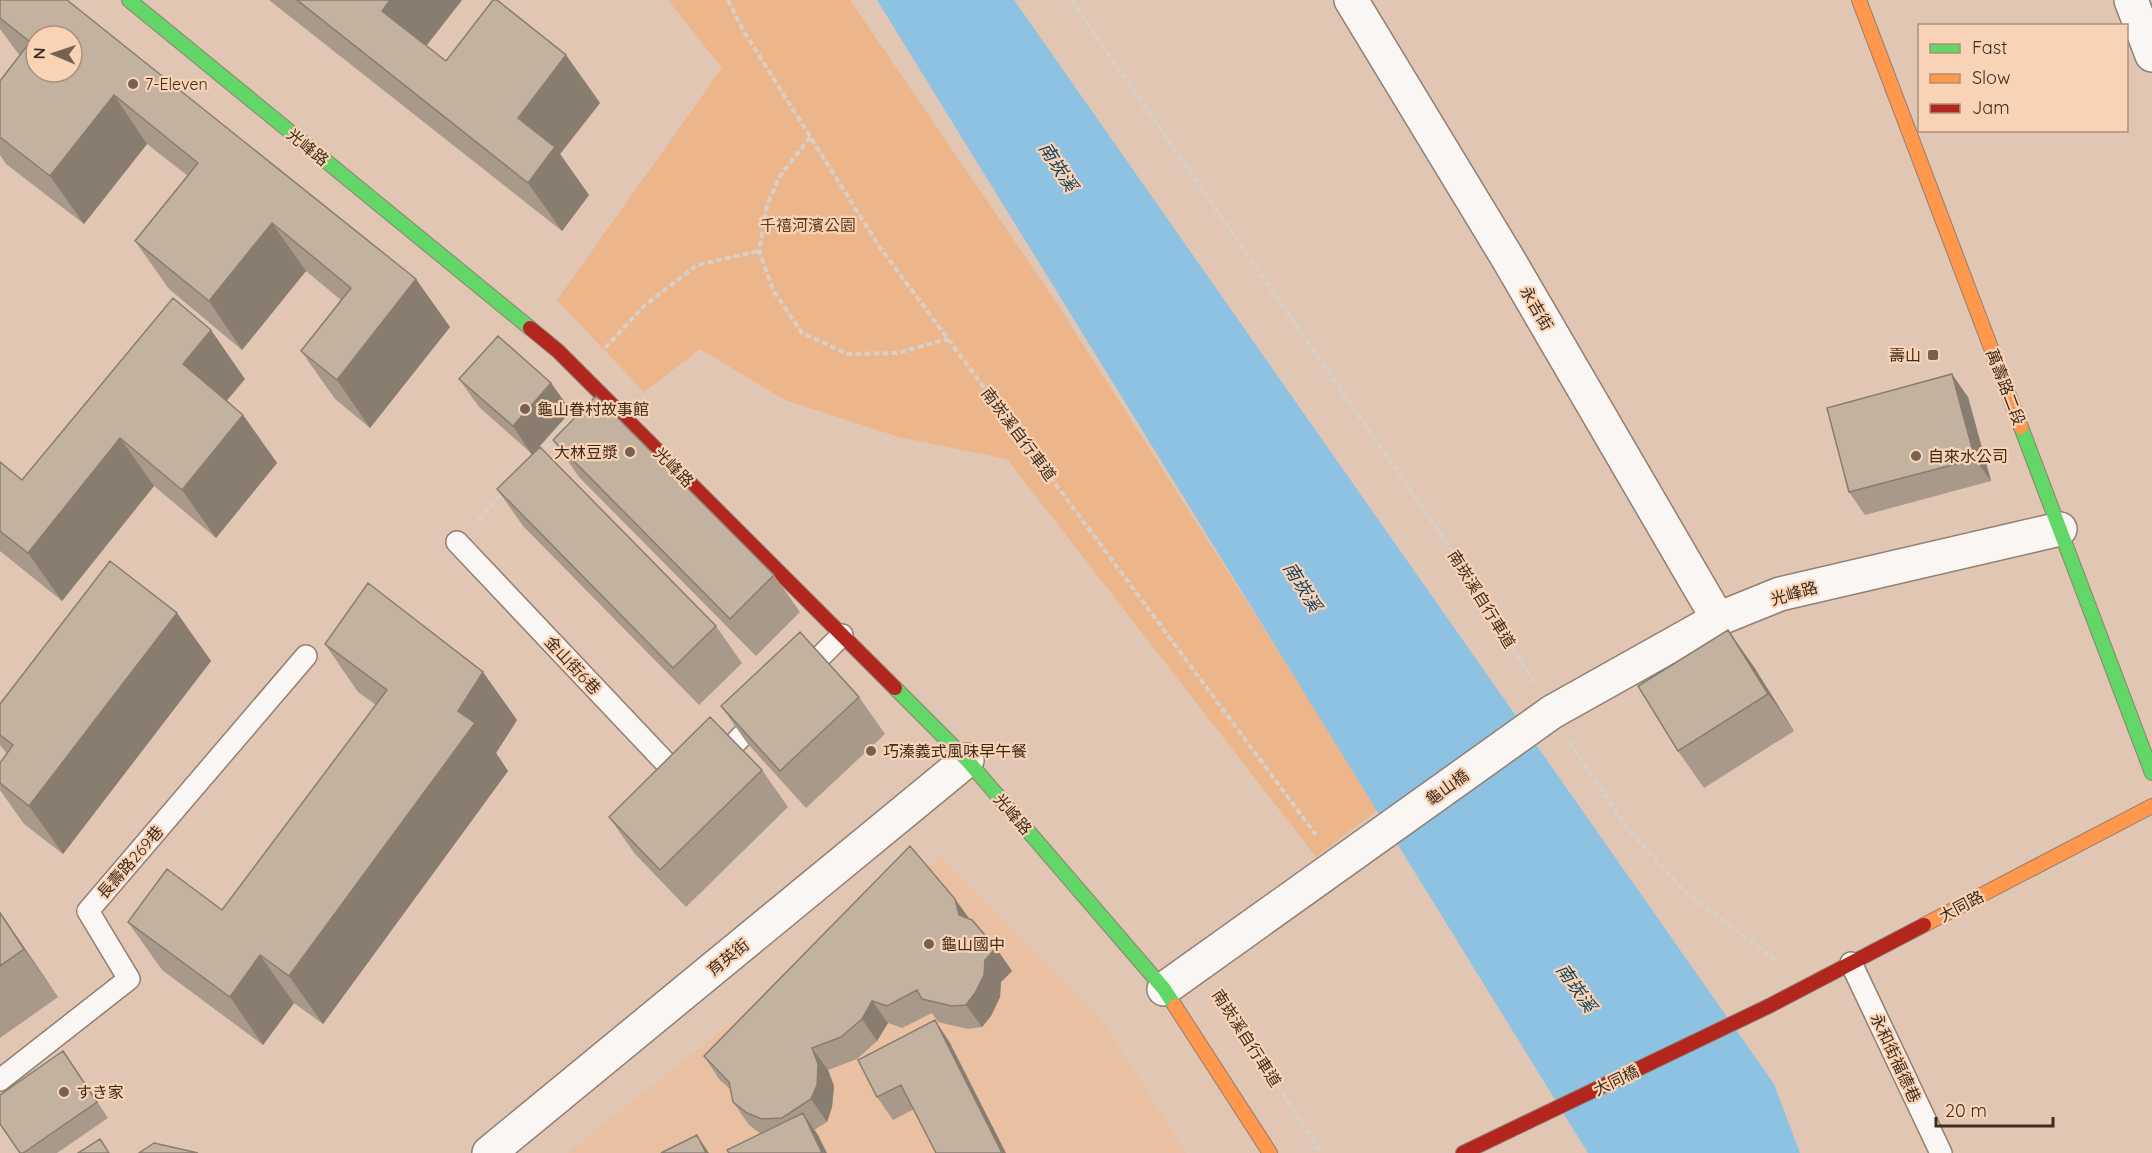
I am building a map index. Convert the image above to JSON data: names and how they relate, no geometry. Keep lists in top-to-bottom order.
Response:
{
  "streets": {
    "street": [
      "光峰路",
      "永吉街",
      "萬壽路二段",
      "龜山橋",
      "大同路",
      "育英街",
      "大同橋"
    ],
    "lane": ["金山街6巷", "長壽路269巷", "永和街福德巷"],
    "path": ["南崁溪自行車道"]
  },
  "crossings": [
    ["光峰路", "永吉街"],
    ["光峰路", "萬壽路二段"],
    ["光峰路", "南崁溪自行車道"],
    ["光峰路", "龜山橋"],
    ["光峰路", "育英街"],
    ["南崁溪自行車道", "龜山橋"],
    ["南崁溪自行車道", "大同路"],
    ["大同路", "永和街福德巷"],
    ["大同路", "大同橋"]
  ],
  "water": ["南崁溪"],
  "parks": ["千禧河濱公園"],
  "places": {
    "other": [
      "7-Eleven",
      "龜山眷村故事館",
      "大林豆漿",
      "自來水公司",
      "巧溱義式風味早午餐",
      "龜山國中",
      "すき家"
    ],
    "transit": ["壽山"]
  },
  "legend": ["Fast", "Slow", "Jam"],
  "scale_bar": "20 m",
  "north": "left"
}
